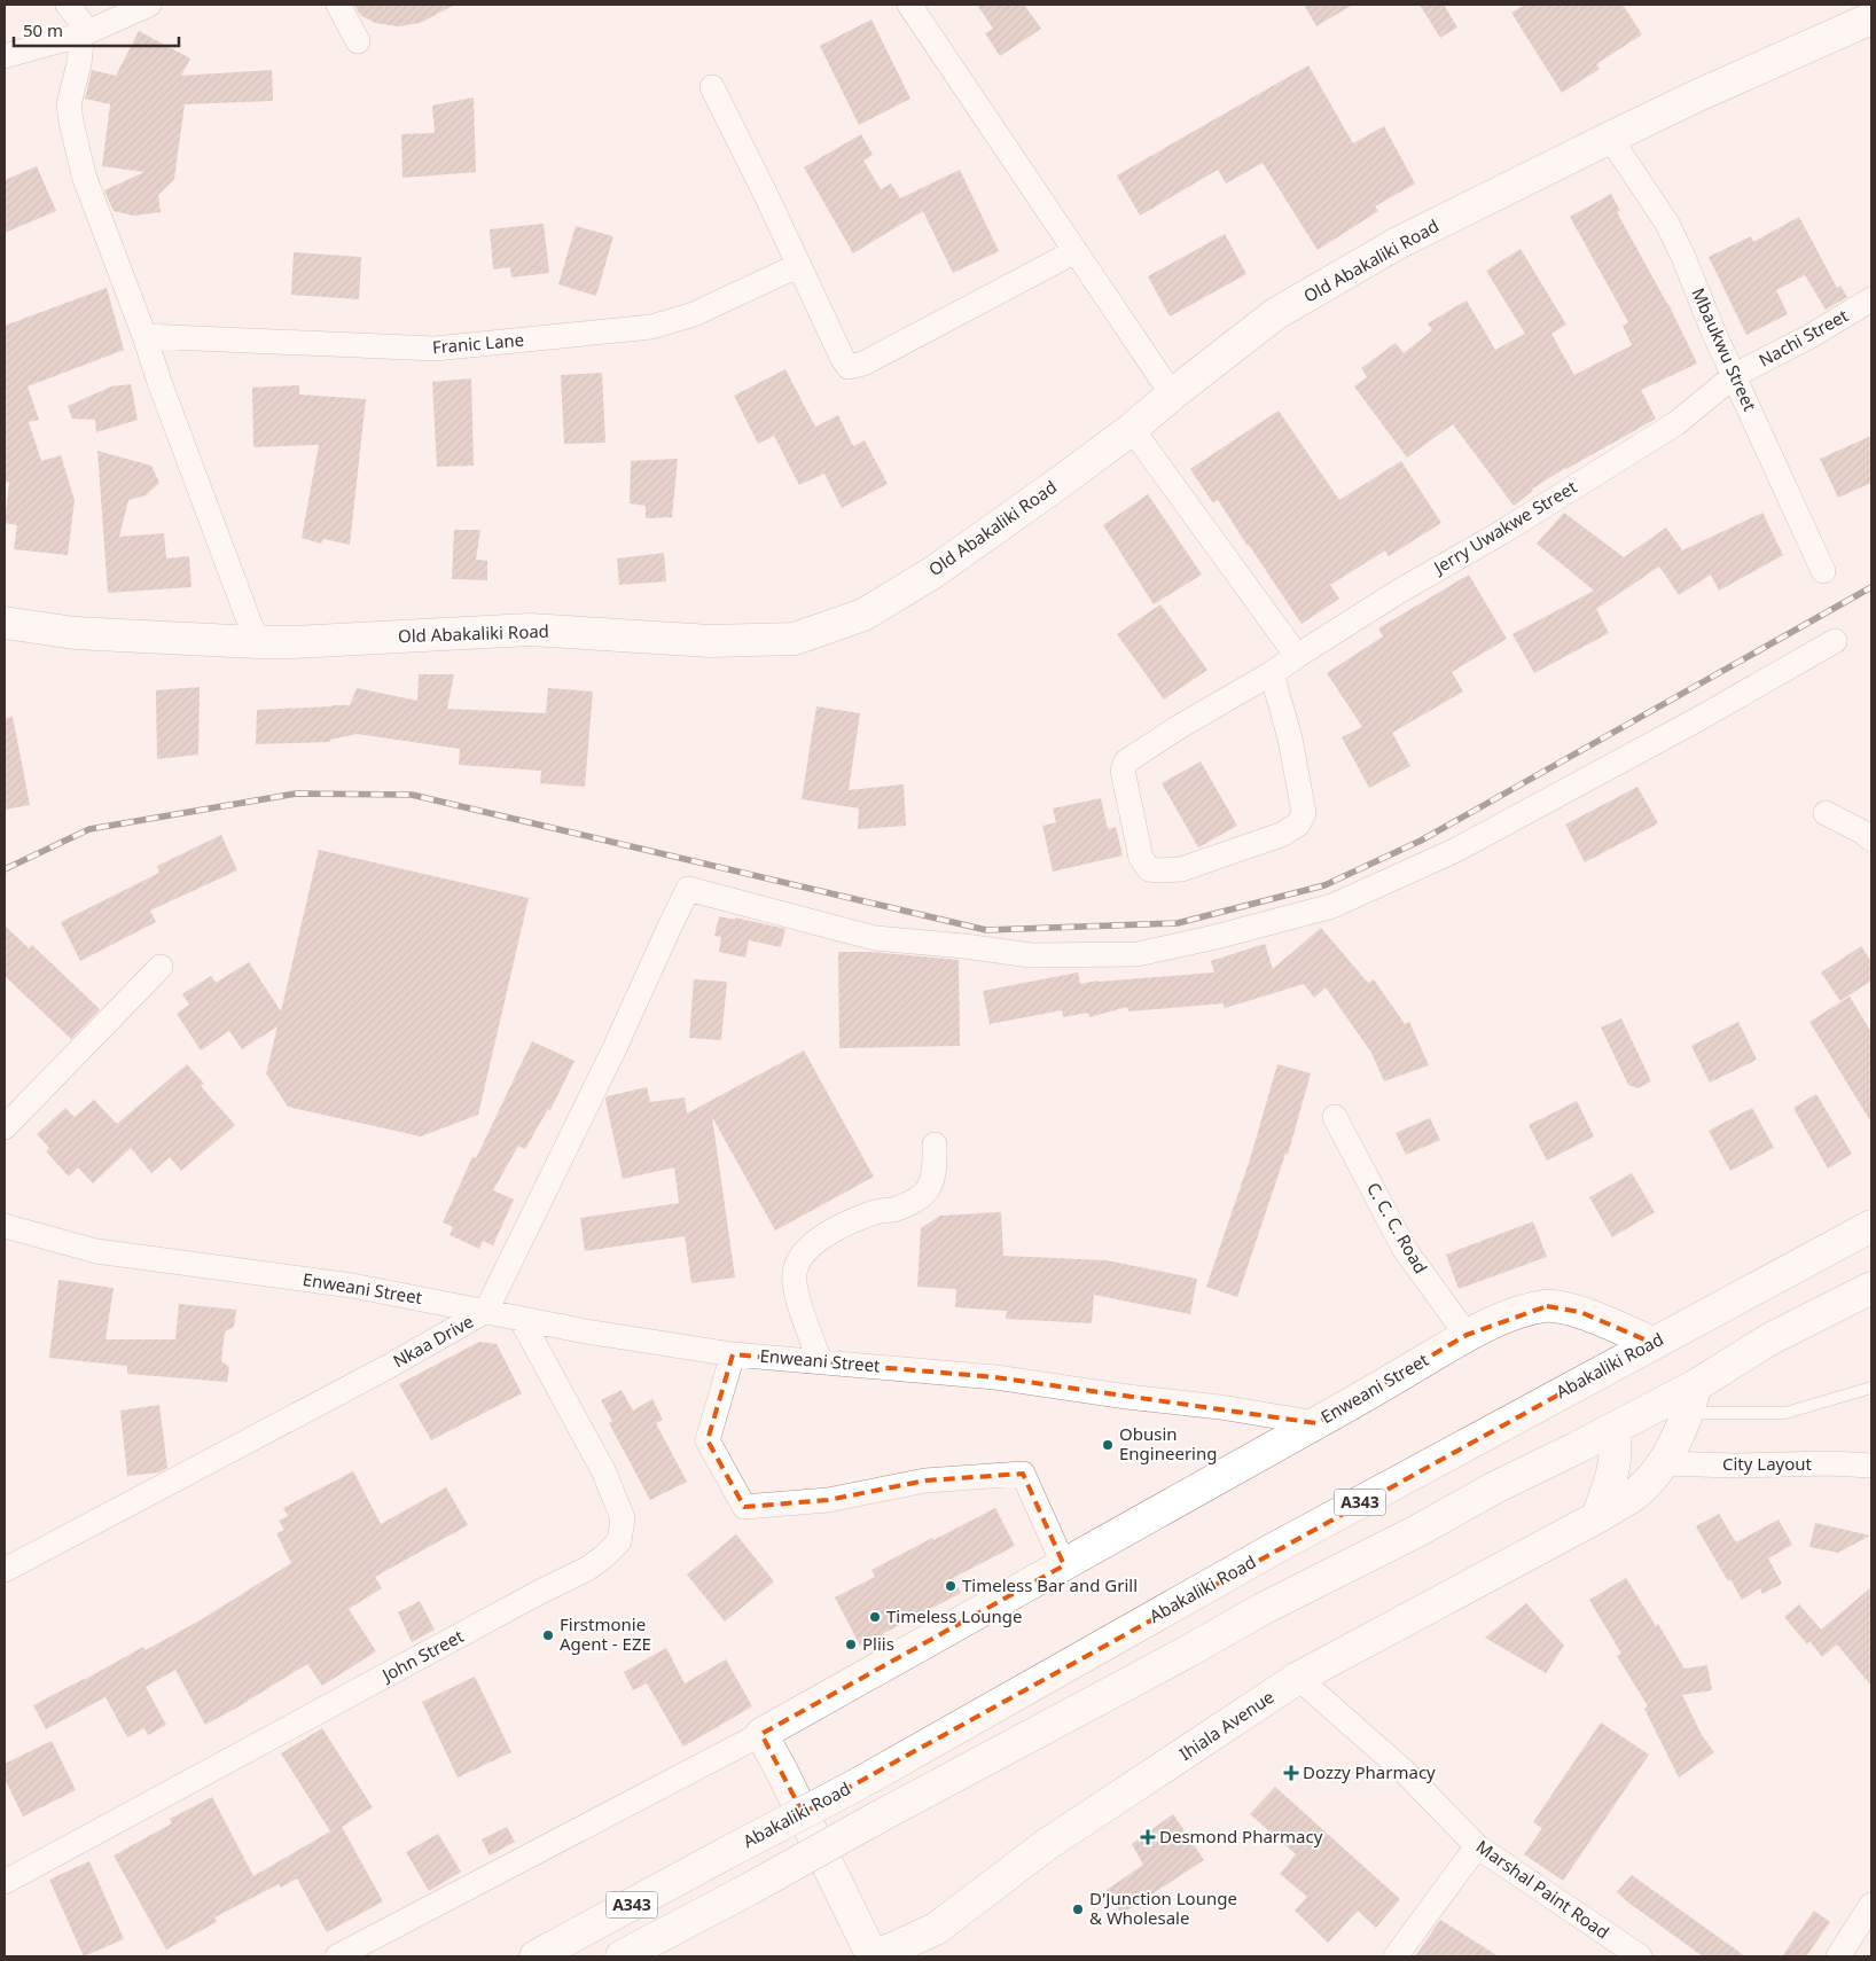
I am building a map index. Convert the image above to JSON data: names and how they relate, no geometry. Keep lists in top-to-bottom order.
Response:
{
  "streets": {
    "main road": [
      "Old Abakaliki Road",
      "Enweani Street",
      "Abakaliki Road",
      "A343",
      "Ihiala Avenue"
    ],
    "street": [
      "Nachi Street",
      "Franic Lane",
      "Mbaukwu Street",
      "Jerry Uwakwe Street",
      "C. C. C. Road",
      "Nkaa Drive",
      "City Layout",
      "John Street",
      "Marshal Paint Road"
    ]
  },
  "crossings": [
    ["Old Abakaliki Road", "Mbaukwu Street"],
    ["Nachi Street", "Mbaukwu Street"],
    ["Nachi Street", "Jerry Uwakwe Street"],
    ["Mbaukwu Street", "Jerry Uwakwe Street"],
    ["C. C. C. Road", "Enweani Street"],
    ["Enweani Street", "Nkaa Drive"],
    ["Enweani Street", "Abakaliki Road"],
    ["Enweani Street", "John Street"],
    ["City Layout", "Ihiala Avenue"],
    ["A343", "Ihiala Avenue"],
    ["Ihiala Avenue", "Marshal Paint Road"]
  ],
  "places": {
    "other": [
      "Obusin Engineering",
      "Timeless Bar and Grill",
      "Timeless Lounge",
      "Firstmonie Agent - EZE",
      "Pliis",
      "D'Junction Lounge & Wholesale"
    ],
    "health": ["Dozzy Pharmacy", "Desmond Pharmacy"]
  },
  "scale_bar": "50 m"
}
